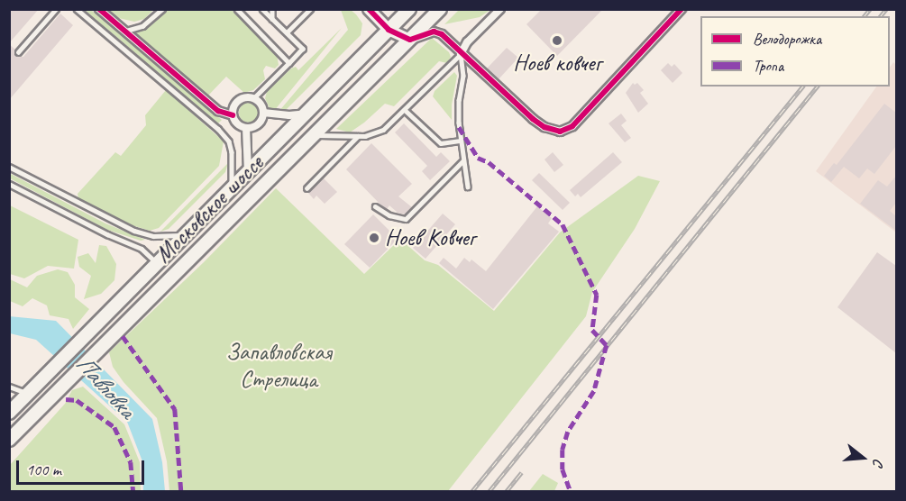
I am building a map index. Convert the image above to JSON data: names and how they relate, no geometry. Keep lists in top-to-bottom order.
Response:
{
  "streets": {
    "main road": ["Московское шоссе"]
  },
  "water": ["Павловка"],
  "parks": ["Запавловская Стрелица"],
  "places": ["Ноев ковчег", "Ноев Ковчег"],
  "legend": ["Велодорожка", "Тропа"],
  "scale_bar": "100 m",
  "north": "right"
}
